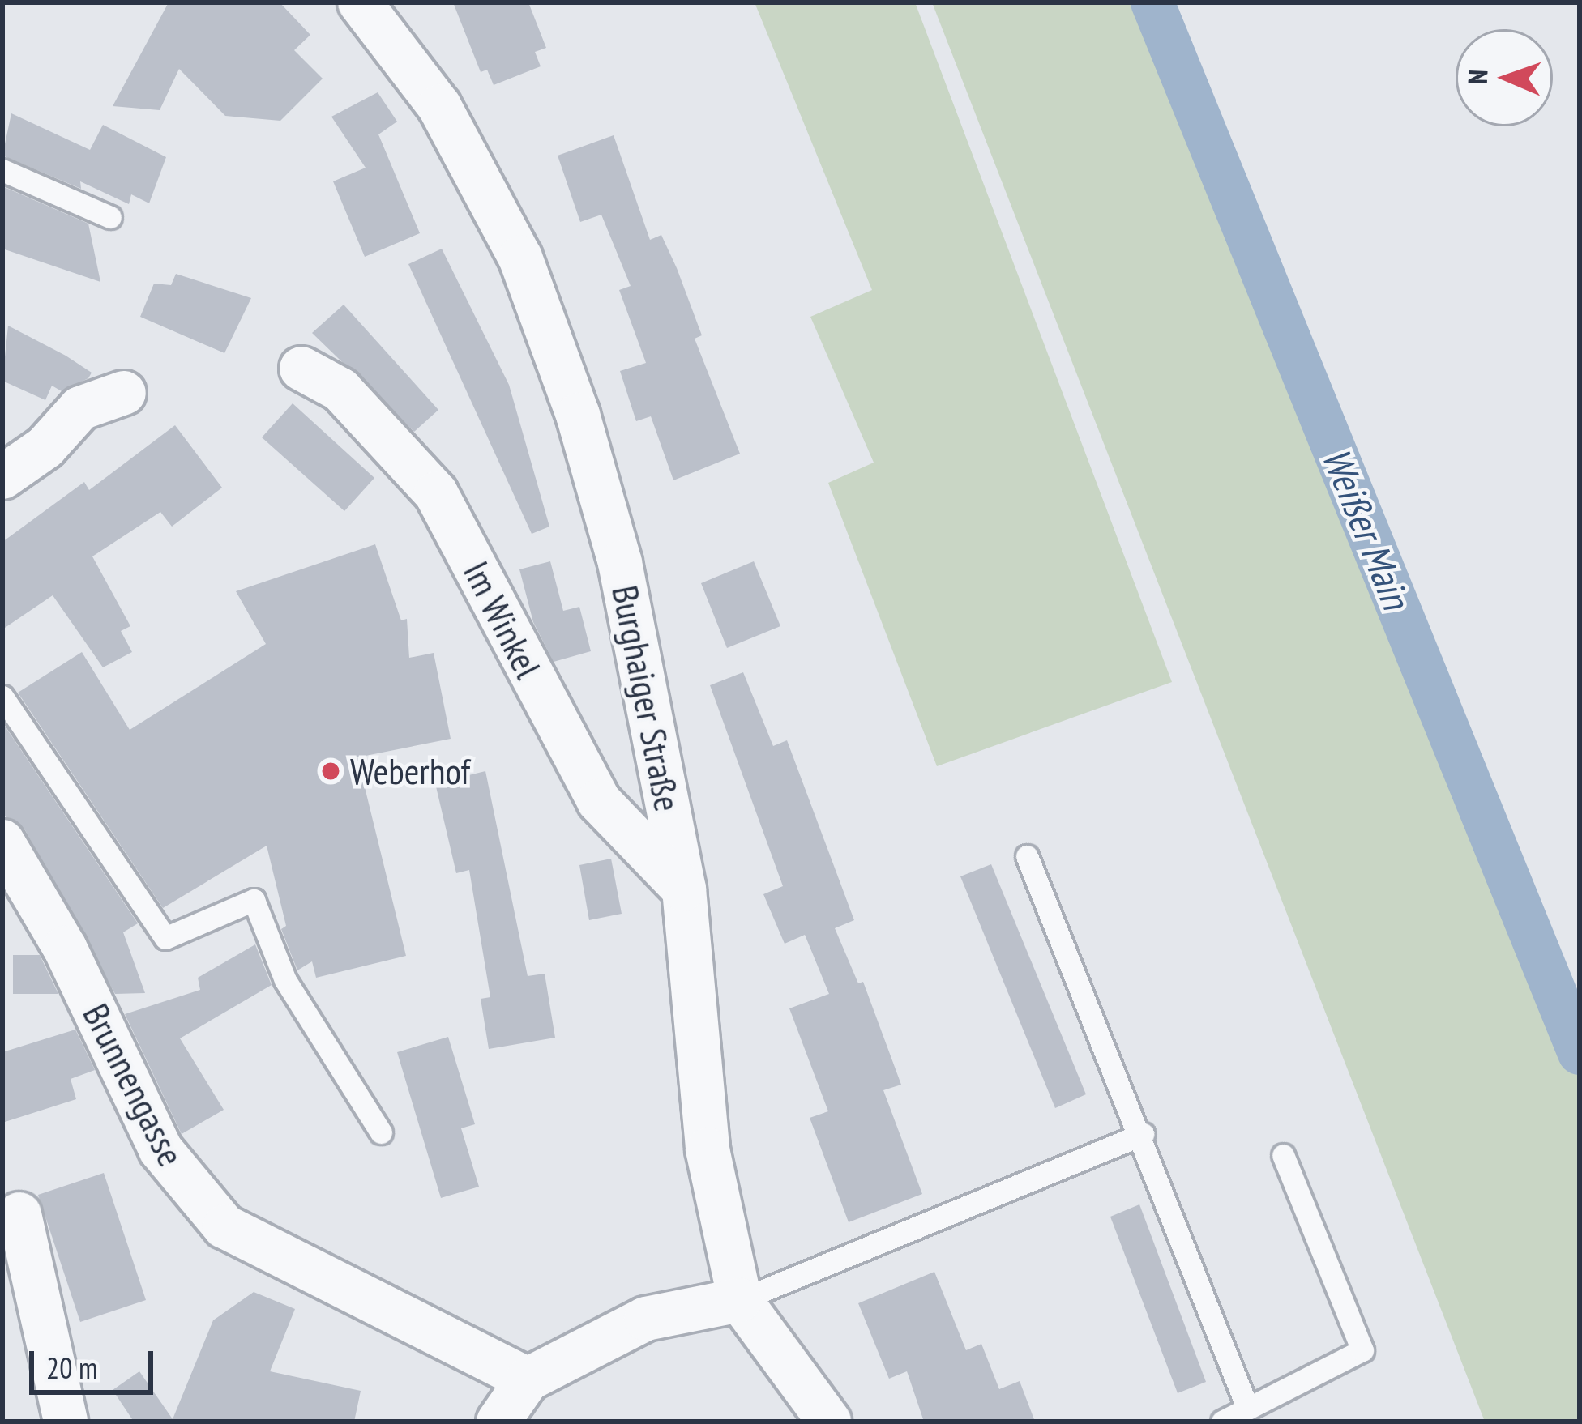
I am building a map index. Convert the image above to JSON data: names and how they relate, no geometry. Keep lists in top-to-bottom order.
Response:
{
  "streets": {
    "street": ["Im Winkel", "Burghaiger Straße", "Brunnengasse"]
  },
  "crossings": [
    ["Im Winkel", "Burghaiger Straße"]
  ],
  "water": ["Weißer Main"],
  "places": ["Weberhof"],
  "scale_bar": "20 m",
  "north": "left"
}
